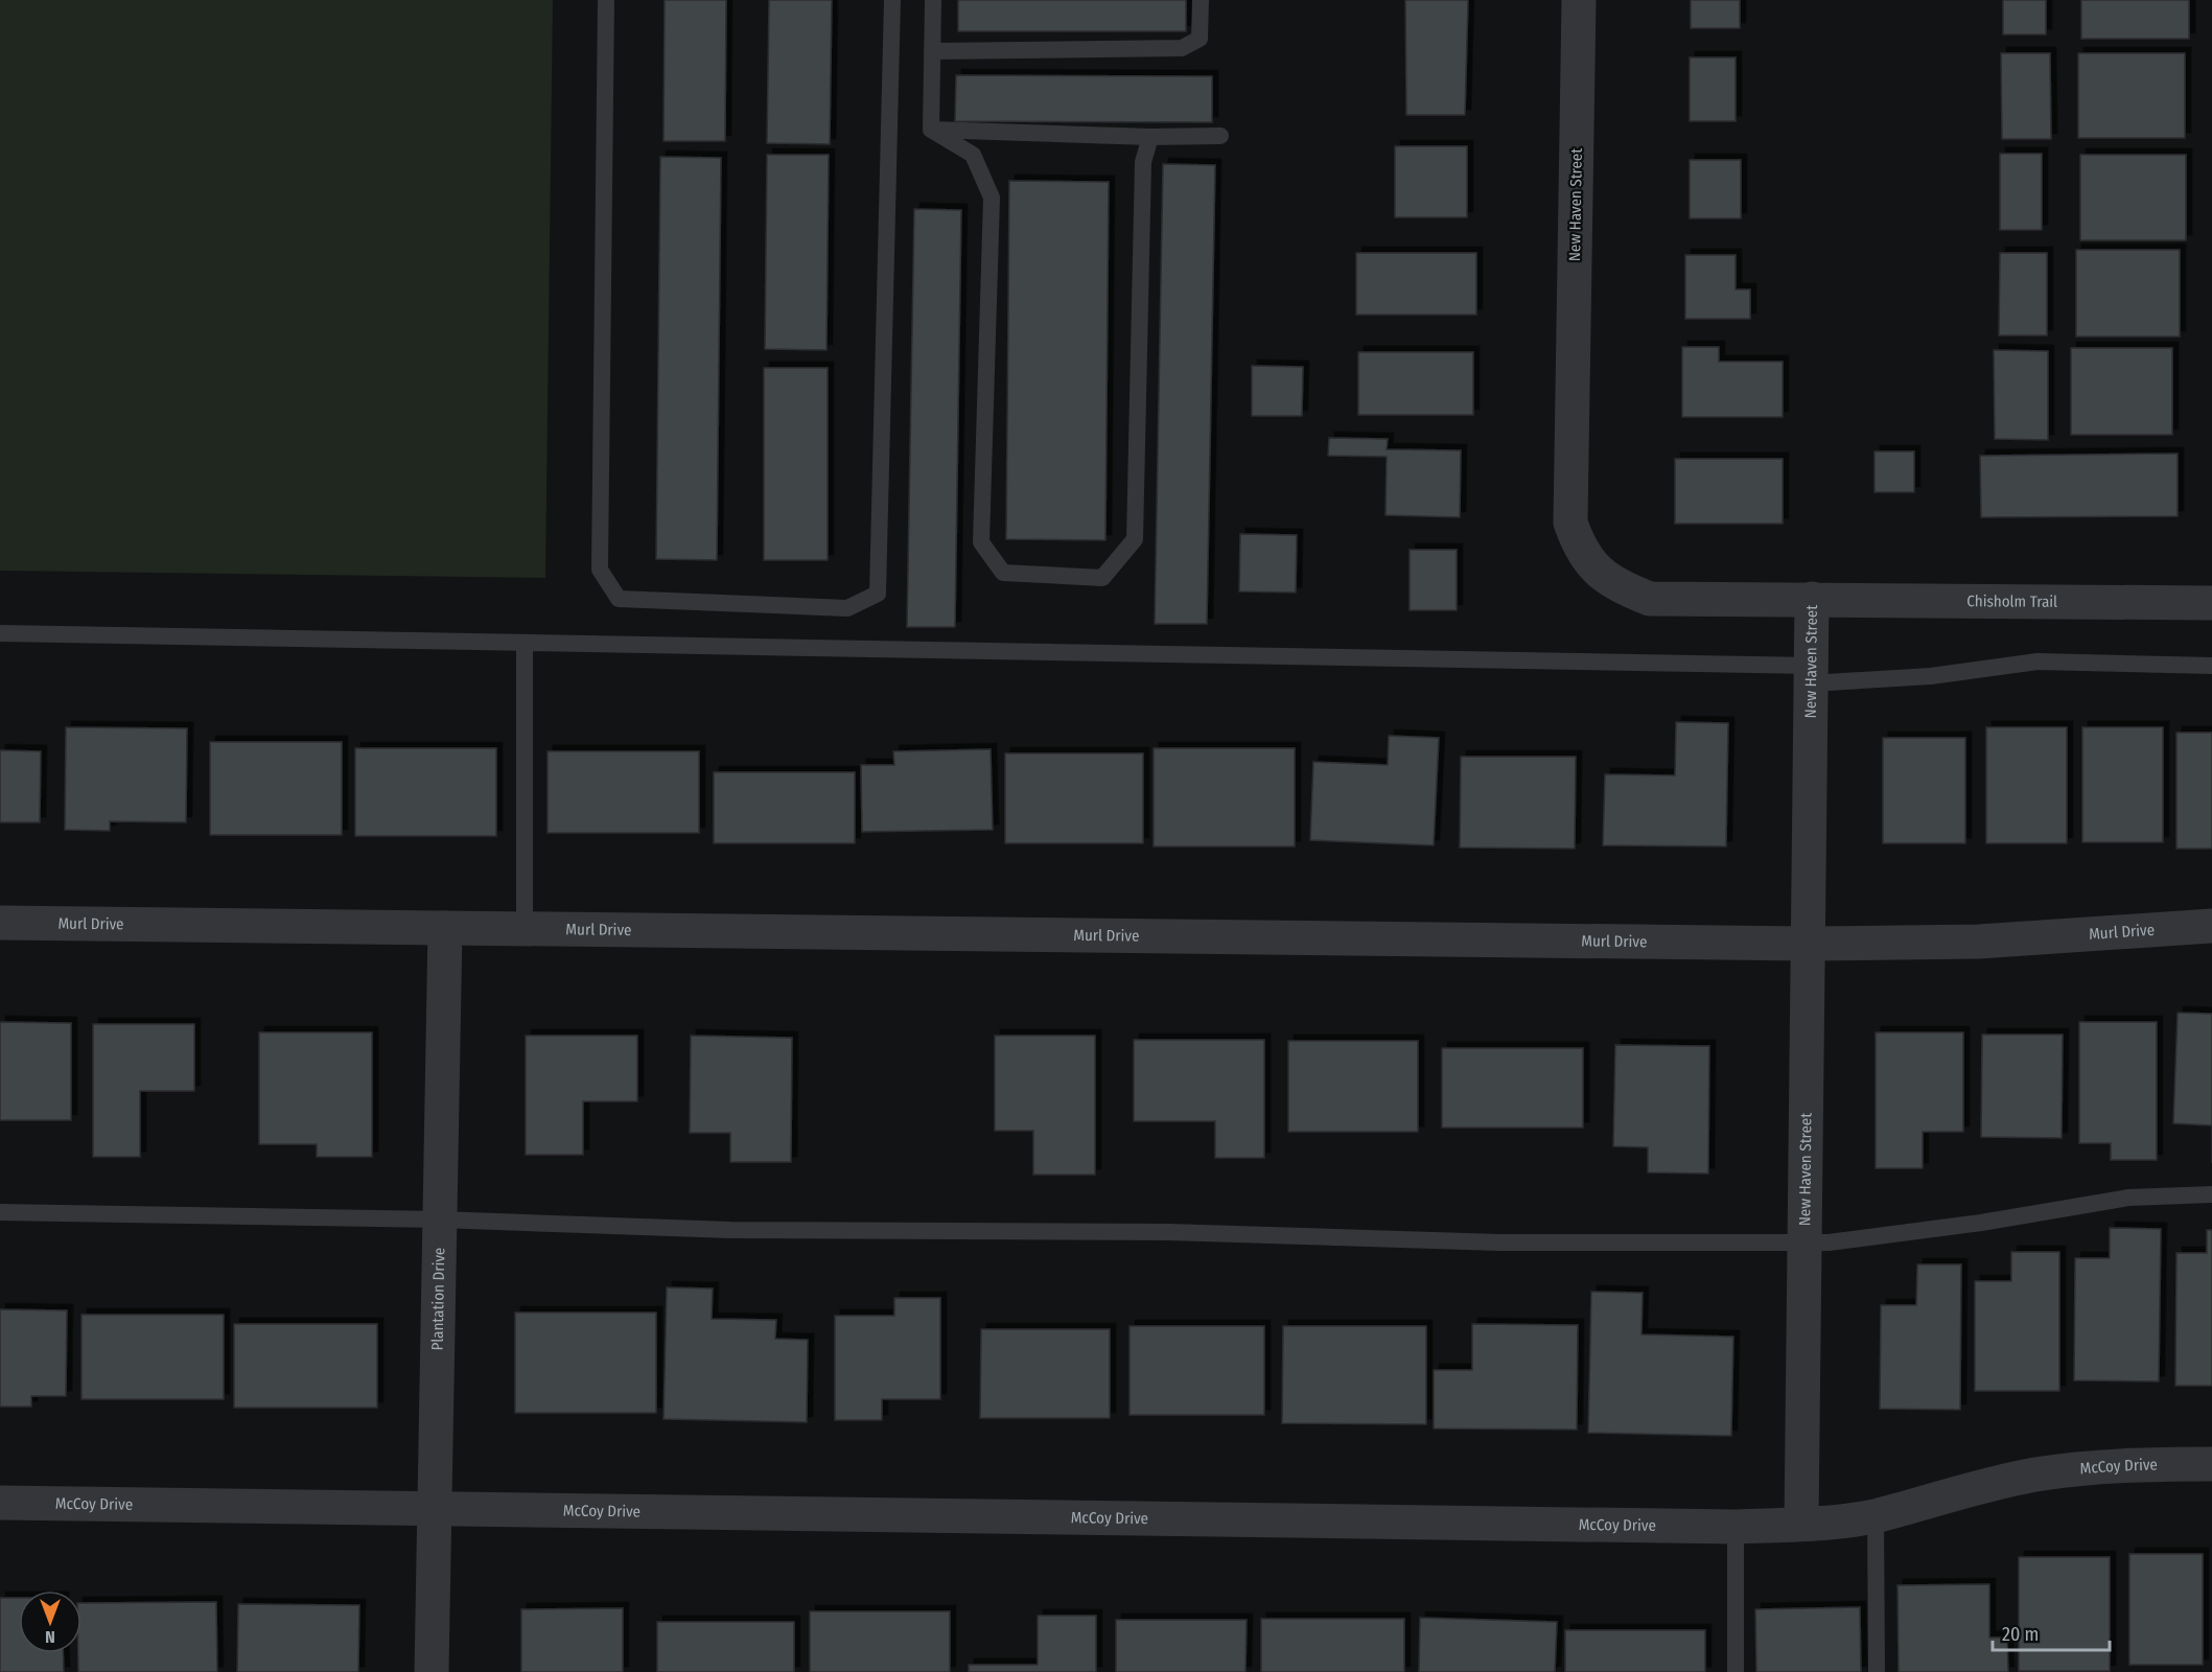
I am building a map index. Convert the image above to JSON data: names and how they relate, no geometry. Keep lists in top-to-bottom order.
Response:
{
  "streets": {
    "street": [
      "New Haven Street",
      "Chisholm Trail",
      "Murl Drive",
      "Plantation Drive",
      "McCoy Drive"
    ]
  },
  "crossings": [
    ["New Haven Street", "Chisholm Trail"],
    ["New Haven Street", "Murl Drive"],
    ["New Haven Street", "McCoy Drive"],
    ["Murl Drive", "Plantation Drive"],
    ["Plantation Drive", "McCoy Drive"]
  ],
  "scale_bar": "20 m",
  "north": "bottom"
}
